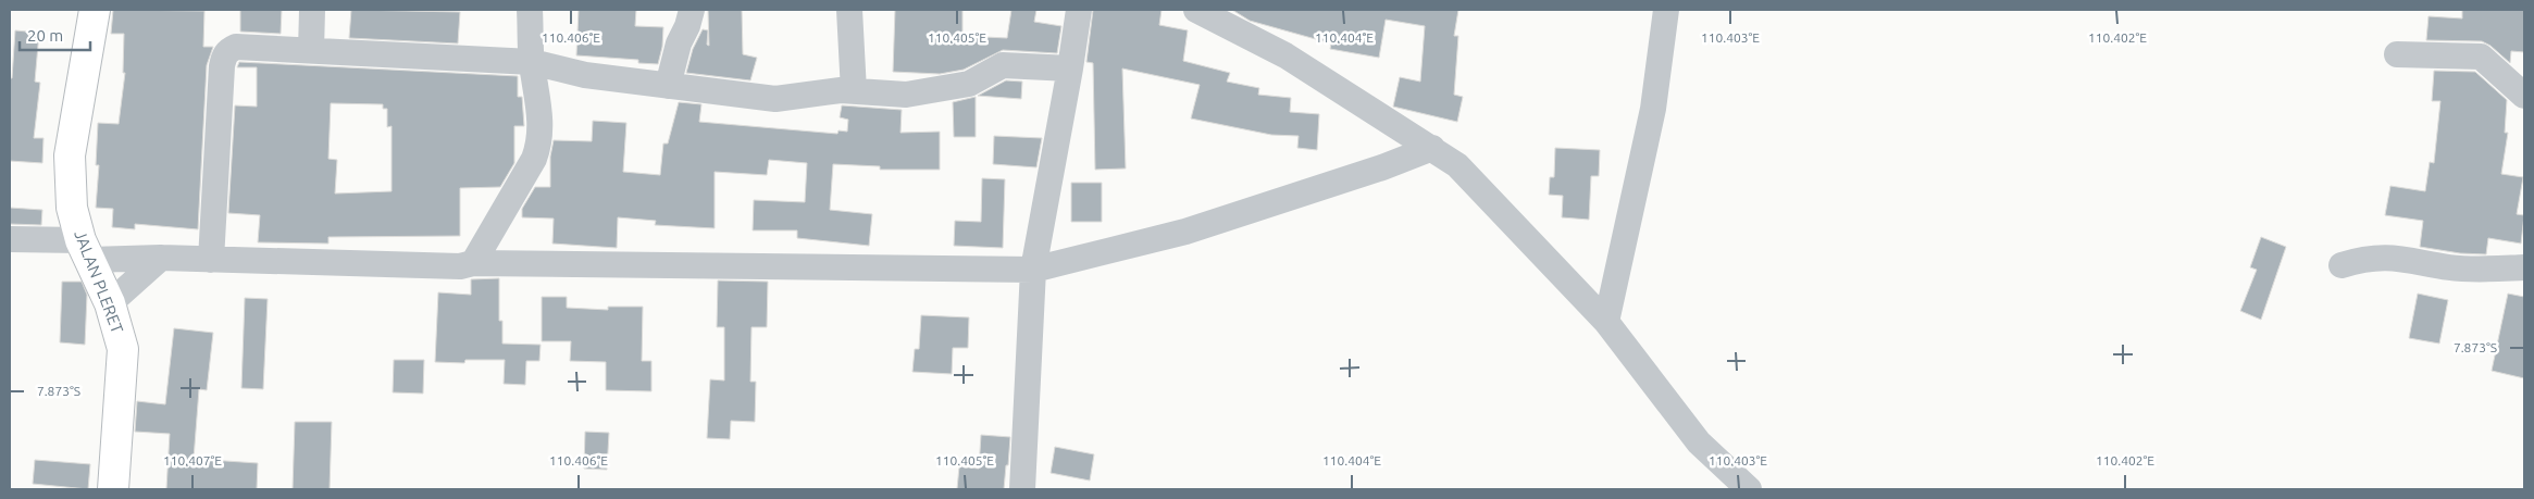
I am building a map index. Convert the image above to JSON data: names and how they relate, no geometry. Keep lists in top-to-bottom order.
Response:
{
  "streets": {
    "main road": ["JALAN PLERET"]
  },
  "scale_bar": "20 m",
  "coordinates": [
    "110.406°E",
    "110.405°E",
    "110.404°E",
    "110.403°E",
    "110.402°E",
    "7.873°S",
    "110.407°E"
  ]
}
